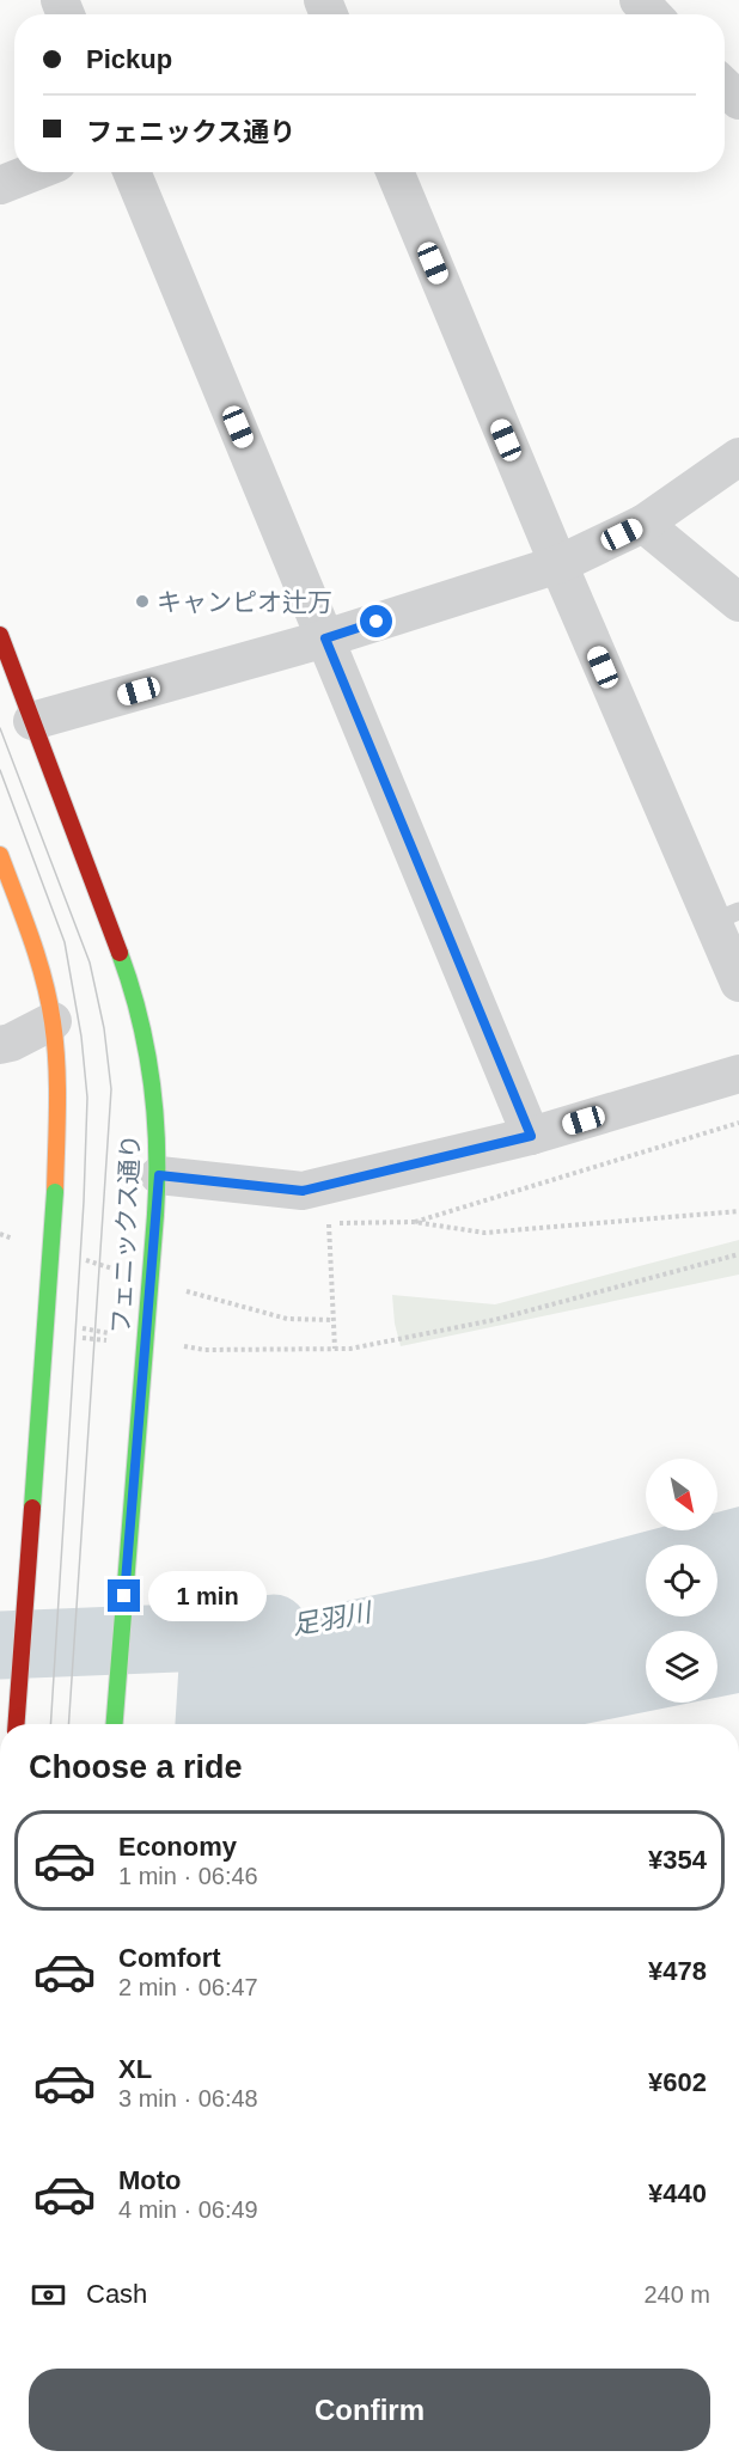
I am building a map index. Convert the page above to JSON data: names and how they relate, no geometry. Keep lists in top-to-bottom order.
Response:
{
  "streets": {
    "main road": ["フェニックス通り"]
  },
  "water": ["足羽川"],
  "places": ["キャンピオ辻万"],
  "north": "bottom right",
  "page": {
    "banner": ["Pickup", "フェニックス通り"],
    "bubble": "1 min",
    "heading": "Choose a ride",
    "list": [
      {
        "name": "Economy",
        "note": "1 min · 06:46",
        "value": "¥354"
      },
      {
        "name": "Comfort",
        "note": "2 min · 06:47",
        "value": "¥478"
      },
      {
        "name": "XL",
        "note": "3 min · 06:48",
        "value": "¥602"
      },
      {
        "name": "Moto",
        "note": "4 min · 06:49",
        "value": "¥440"
      }
    ],
    "pay": ["Cash", "240 m"],
    "buttons": "Confirm"
  }
}
